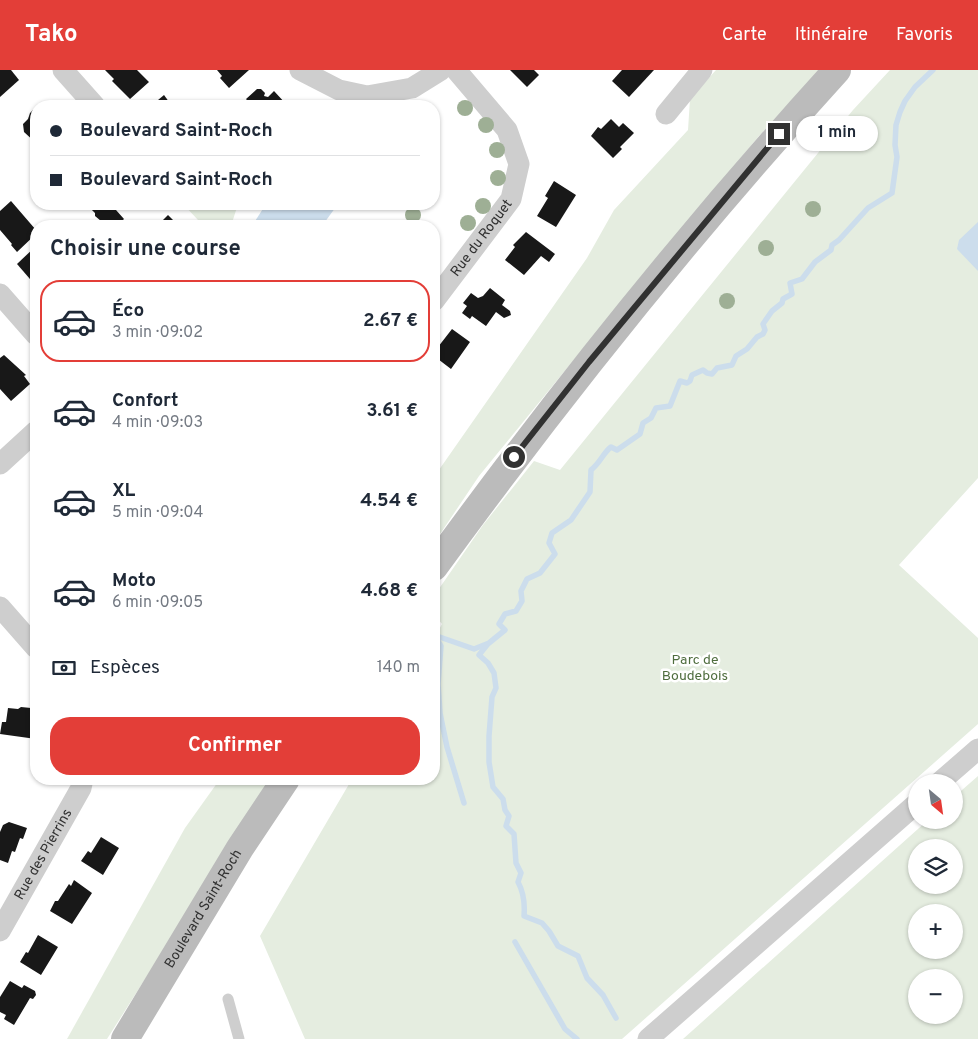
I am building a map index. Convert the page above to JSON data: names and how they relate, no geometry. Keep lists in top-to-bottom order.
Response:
{
  "streets": {
    "main road": ["Boulevard Saint-Roch"],
    "street": ["Rue du Roquet", "Rue des Pierrins"]
  },
  "parks": ["Parc de Boudebois"],
  "north": "bottom right",
  "page": {
    "header": "Tako",
    "nav": ["Carte", "Itinéraire", "Favoris"],
    "banner": ["Boulevard Saint-Roch", "Boulevard Saint-Roch"],
    "bubble": "1 min",
    "heading": "Choisir une course",
    "list": [
      {
        "name": "Éco",
        "note": "3 min · 09:02",
        "value": "2.67 €"
      },
      {
        "name": "Confort",
        "note": "4 min · 09:03",
        "value": "3.61 €"
      },
      {
        "name": "XL",
        "note": "5 min · 09:04",
        "value": "4.54 €"
      },
      {
        "name": "Moto",
        "note": "6 min · 09:05",
        "value": "4.68 €"
      }
    ],
    "pay": ["Espèces", "140 m"],
    "buttons": "Confirmer",
    "map_buttons": ["+", "−"]
  }
}
